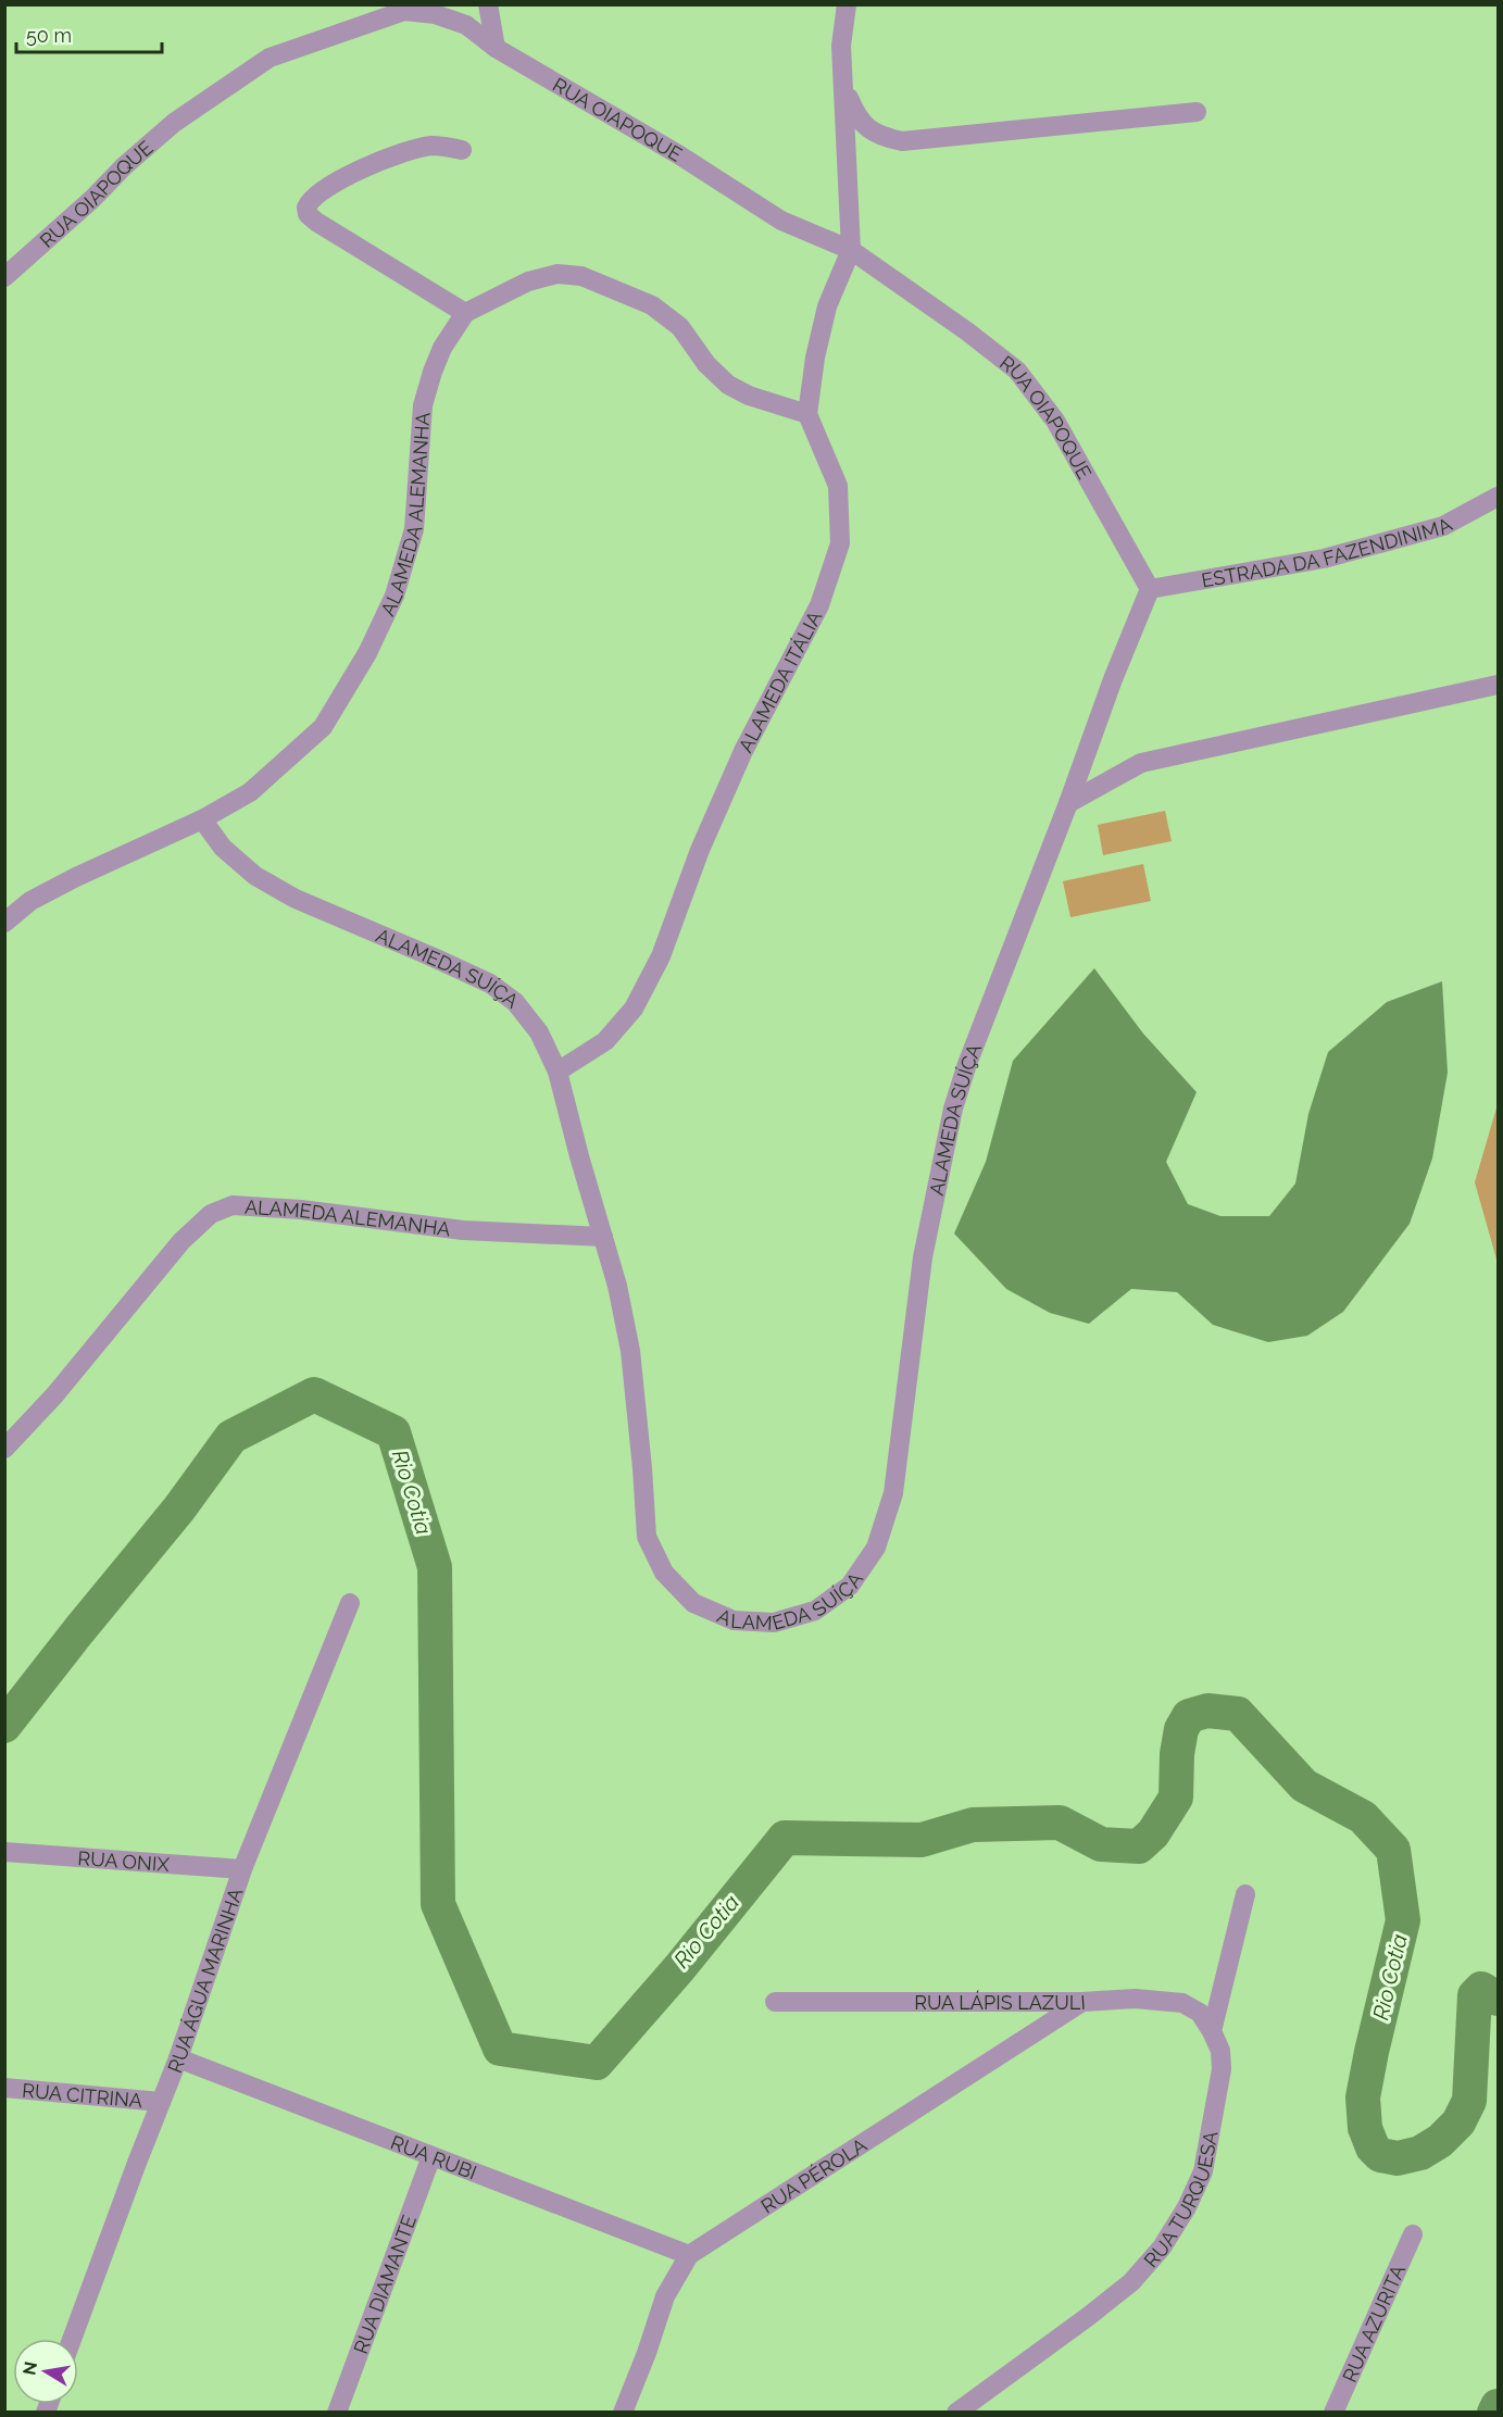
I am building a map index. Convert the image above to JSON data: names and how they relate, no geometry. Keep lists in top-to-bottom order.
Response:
{
  "streets": {
    "street": [
      "RUA OIAPOQUE",
      "ALAMEDA ALEMANHA",
      "ESTRADA DA FAZENDINIMA",
      "ALAMEDA ITÁLIA",
      "ALAMEDA SUÍÇA",
      "RUA ONIX",
      "RUA ÁGUA MARINHA",
      "RUA LÁPIS LAZULI",
      "RUA CITRINA",
      "RUA RUBI",
      "RUA PÉROLA",
      "RUA TURQUESA",
      "RUA DIAMANTE",
      "RUA AZURITA"
    ]
  },
  "crossings": [
    ["RUA OIAPOQUE", "ESTRADA DA FAZENDINIMA"],
    ["RUA OIAPOQUE", "ALAMEDA SUÍÇA"],
    ["ALAMEDA ALEMANHA", "ALAMEDA SUÍÇA"],
    ["ESTRADA DA FAZENDINIMA", "ALAMEDA SUÍÇA"],
    ["ALAMEDA ITÁLIA", "ALAMEDA SUÍÇA"],
    ["RUA ONIX", "RUA ÁGUA MARINHA"],
    ["RUA ÁGUA MARINHA", "RUA CITRINA"],
    ["RUA ÁGUA MARINHA", "RUA RUBI"],
    ["RUA LÁPIS LAZULI", "RUA PÉROLA"],
    ["RUA LÁPIS LAZULI", "RUA TURQUESA"],
    ["RUA RUBI", "RUA PÉROLA"],
    ["RUA RUBI", "RUA DIAMANTE"]
  ],
  "water": ["Rio Cotia"],
  "scale_bar": "50 m",
  "north": "left"
}
